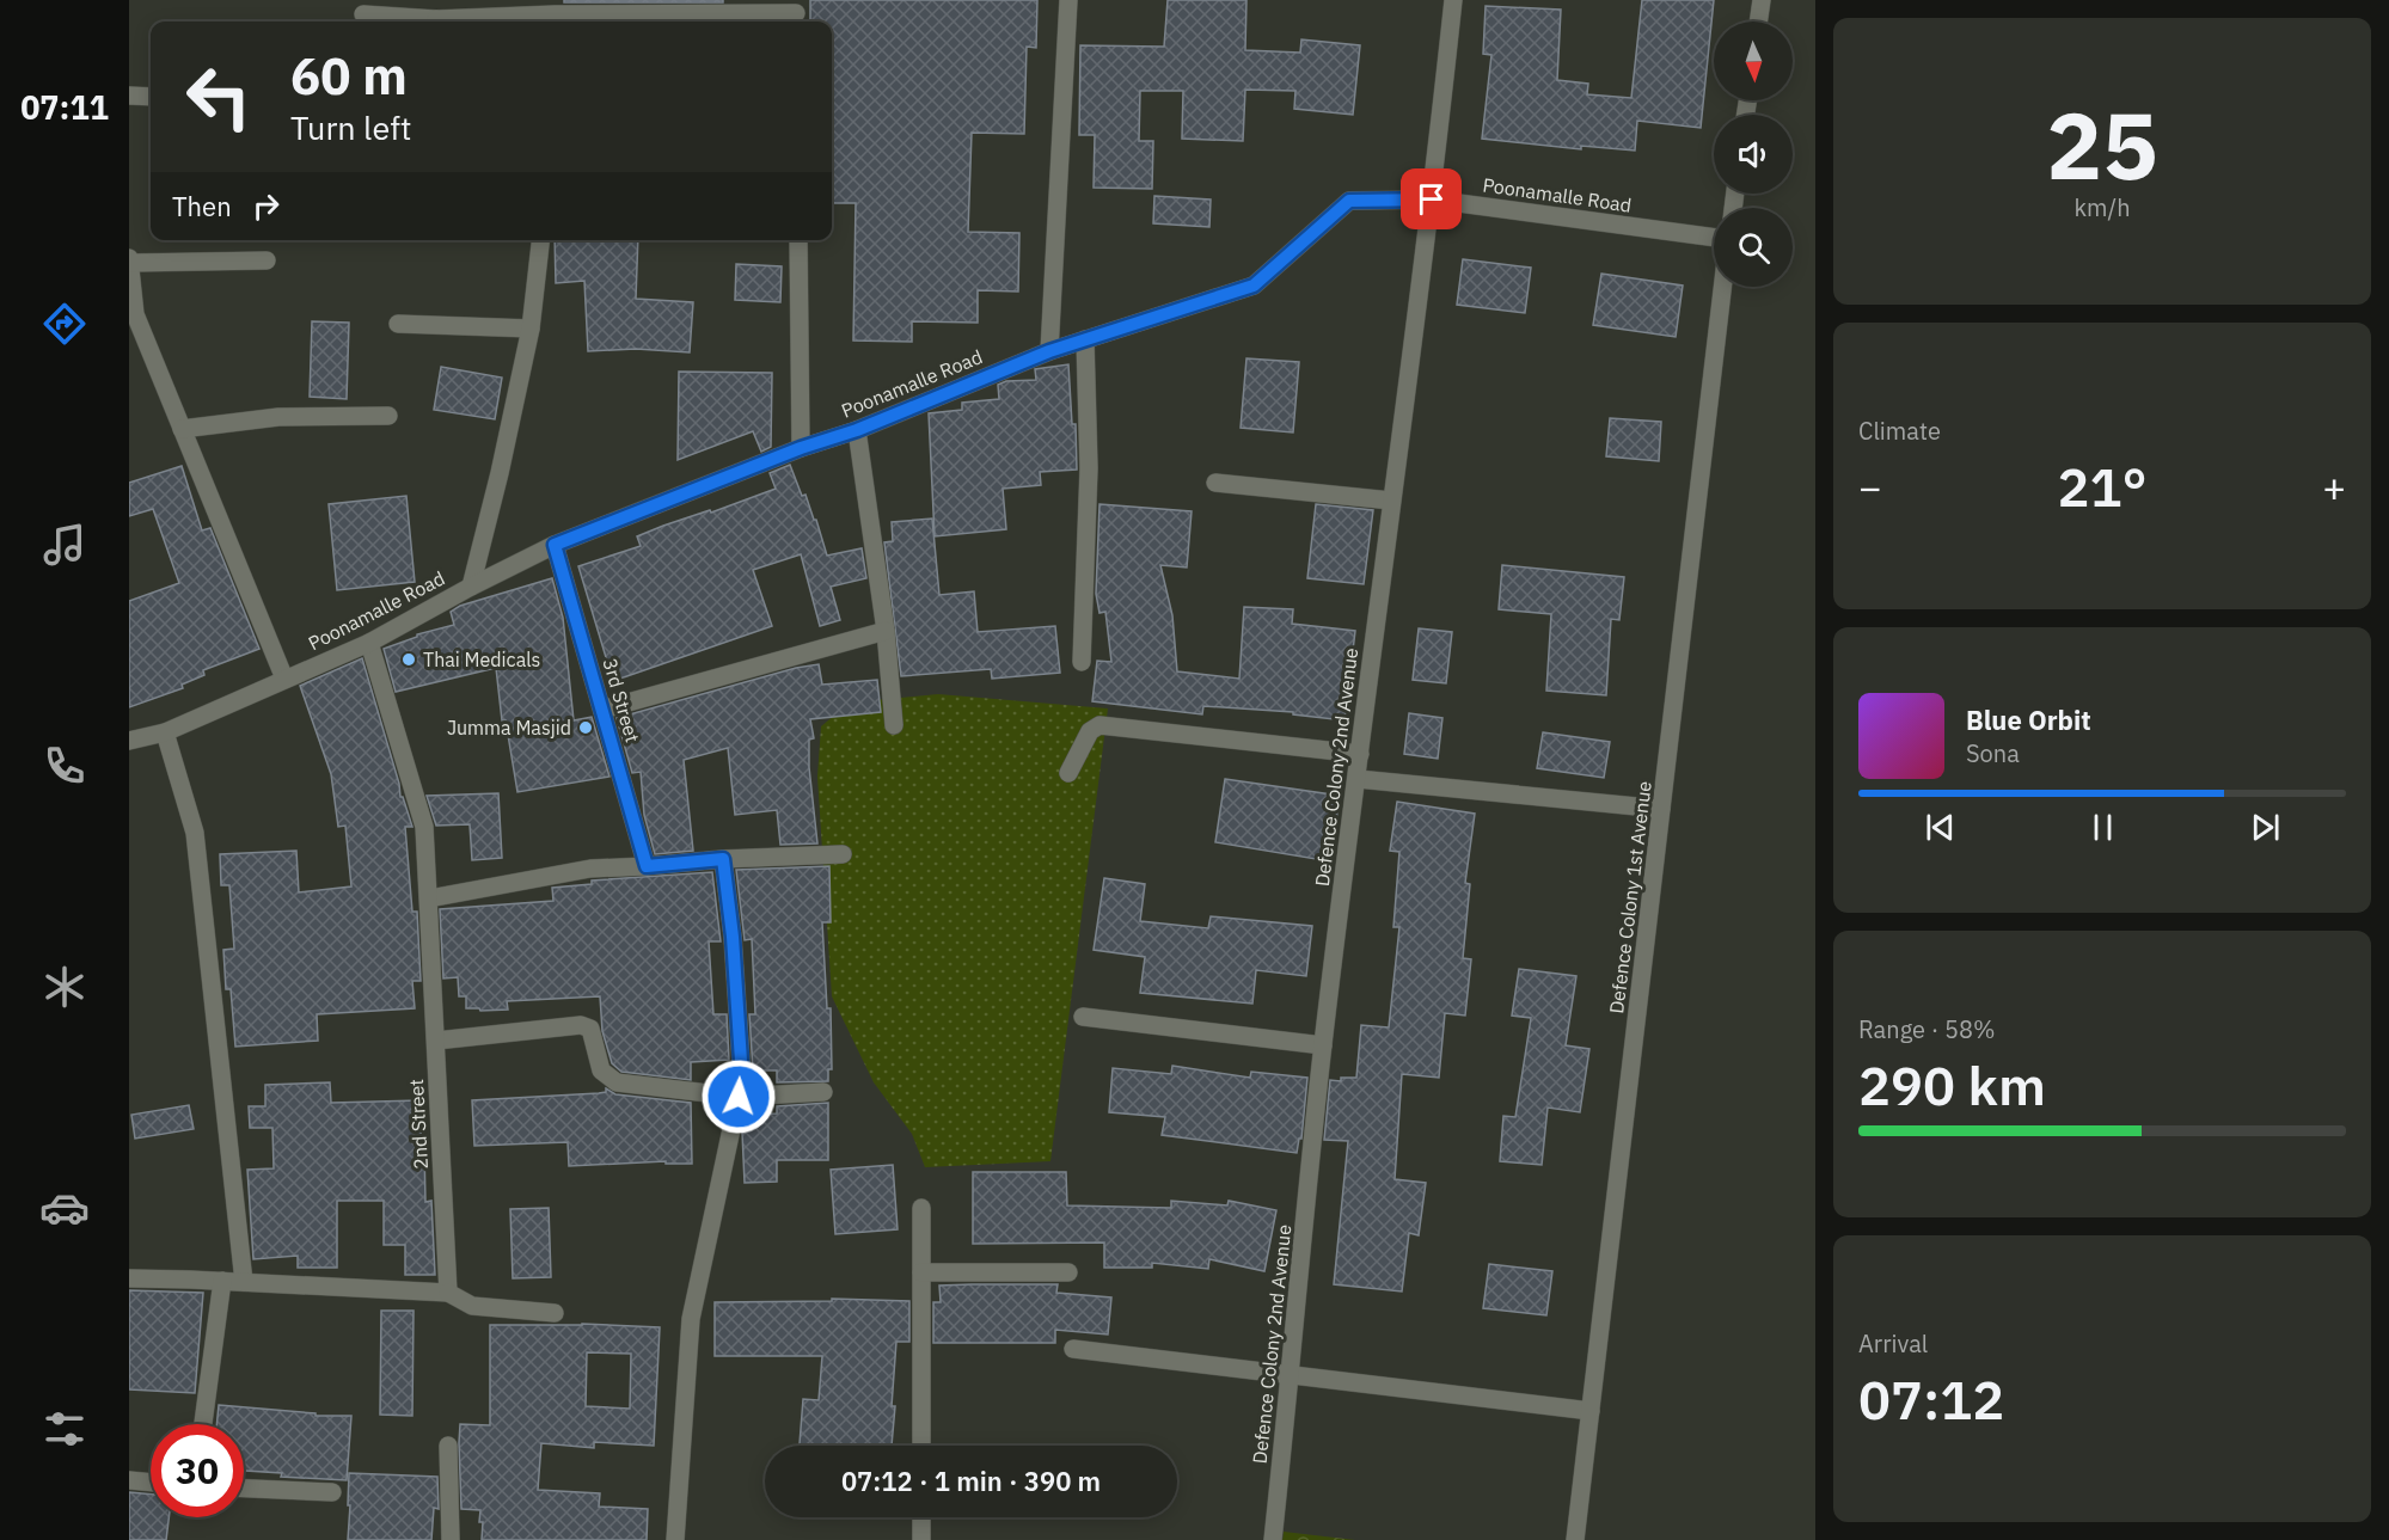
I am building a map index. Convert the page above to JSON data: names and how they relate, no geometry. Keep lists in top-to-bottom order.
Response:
{
  "streets": {
    "street": [
      "Poonamalle Road",
      "3rd Street",
      "Defence Colony 2nd Avenue",
      "Defence Colony 1st Avenue",
      "2nd Street"
    ]
  },
  "crossings": [
    ["Poonamalle Road", "3rd Street"],
    ["Poonamalle Road", "Defence Colony 2nd Avenue"],
    ["Poonamalle Road", "2nd Street"]
  ],
  "places": ["Thai Medicals", "Jumma Masjid"],
  "north": "bottom",
  "page": {
    "tabs": "07:11",
    "tile": [
      ["25", "km/h"],
      "Climate",
      ["Range · 58%", "290 km"],
      ["Arrival", "07:12"]
    ],
    "turn": ["60 m", "Turn left"],
    "then": "Then",
    "heat": ["−", "21°", "+"],
    "song": ["Blue Orbit", "Sona"],
    "limit": "30",
    "trip": "07:12 · 1 min · 390 m"
  }
}
